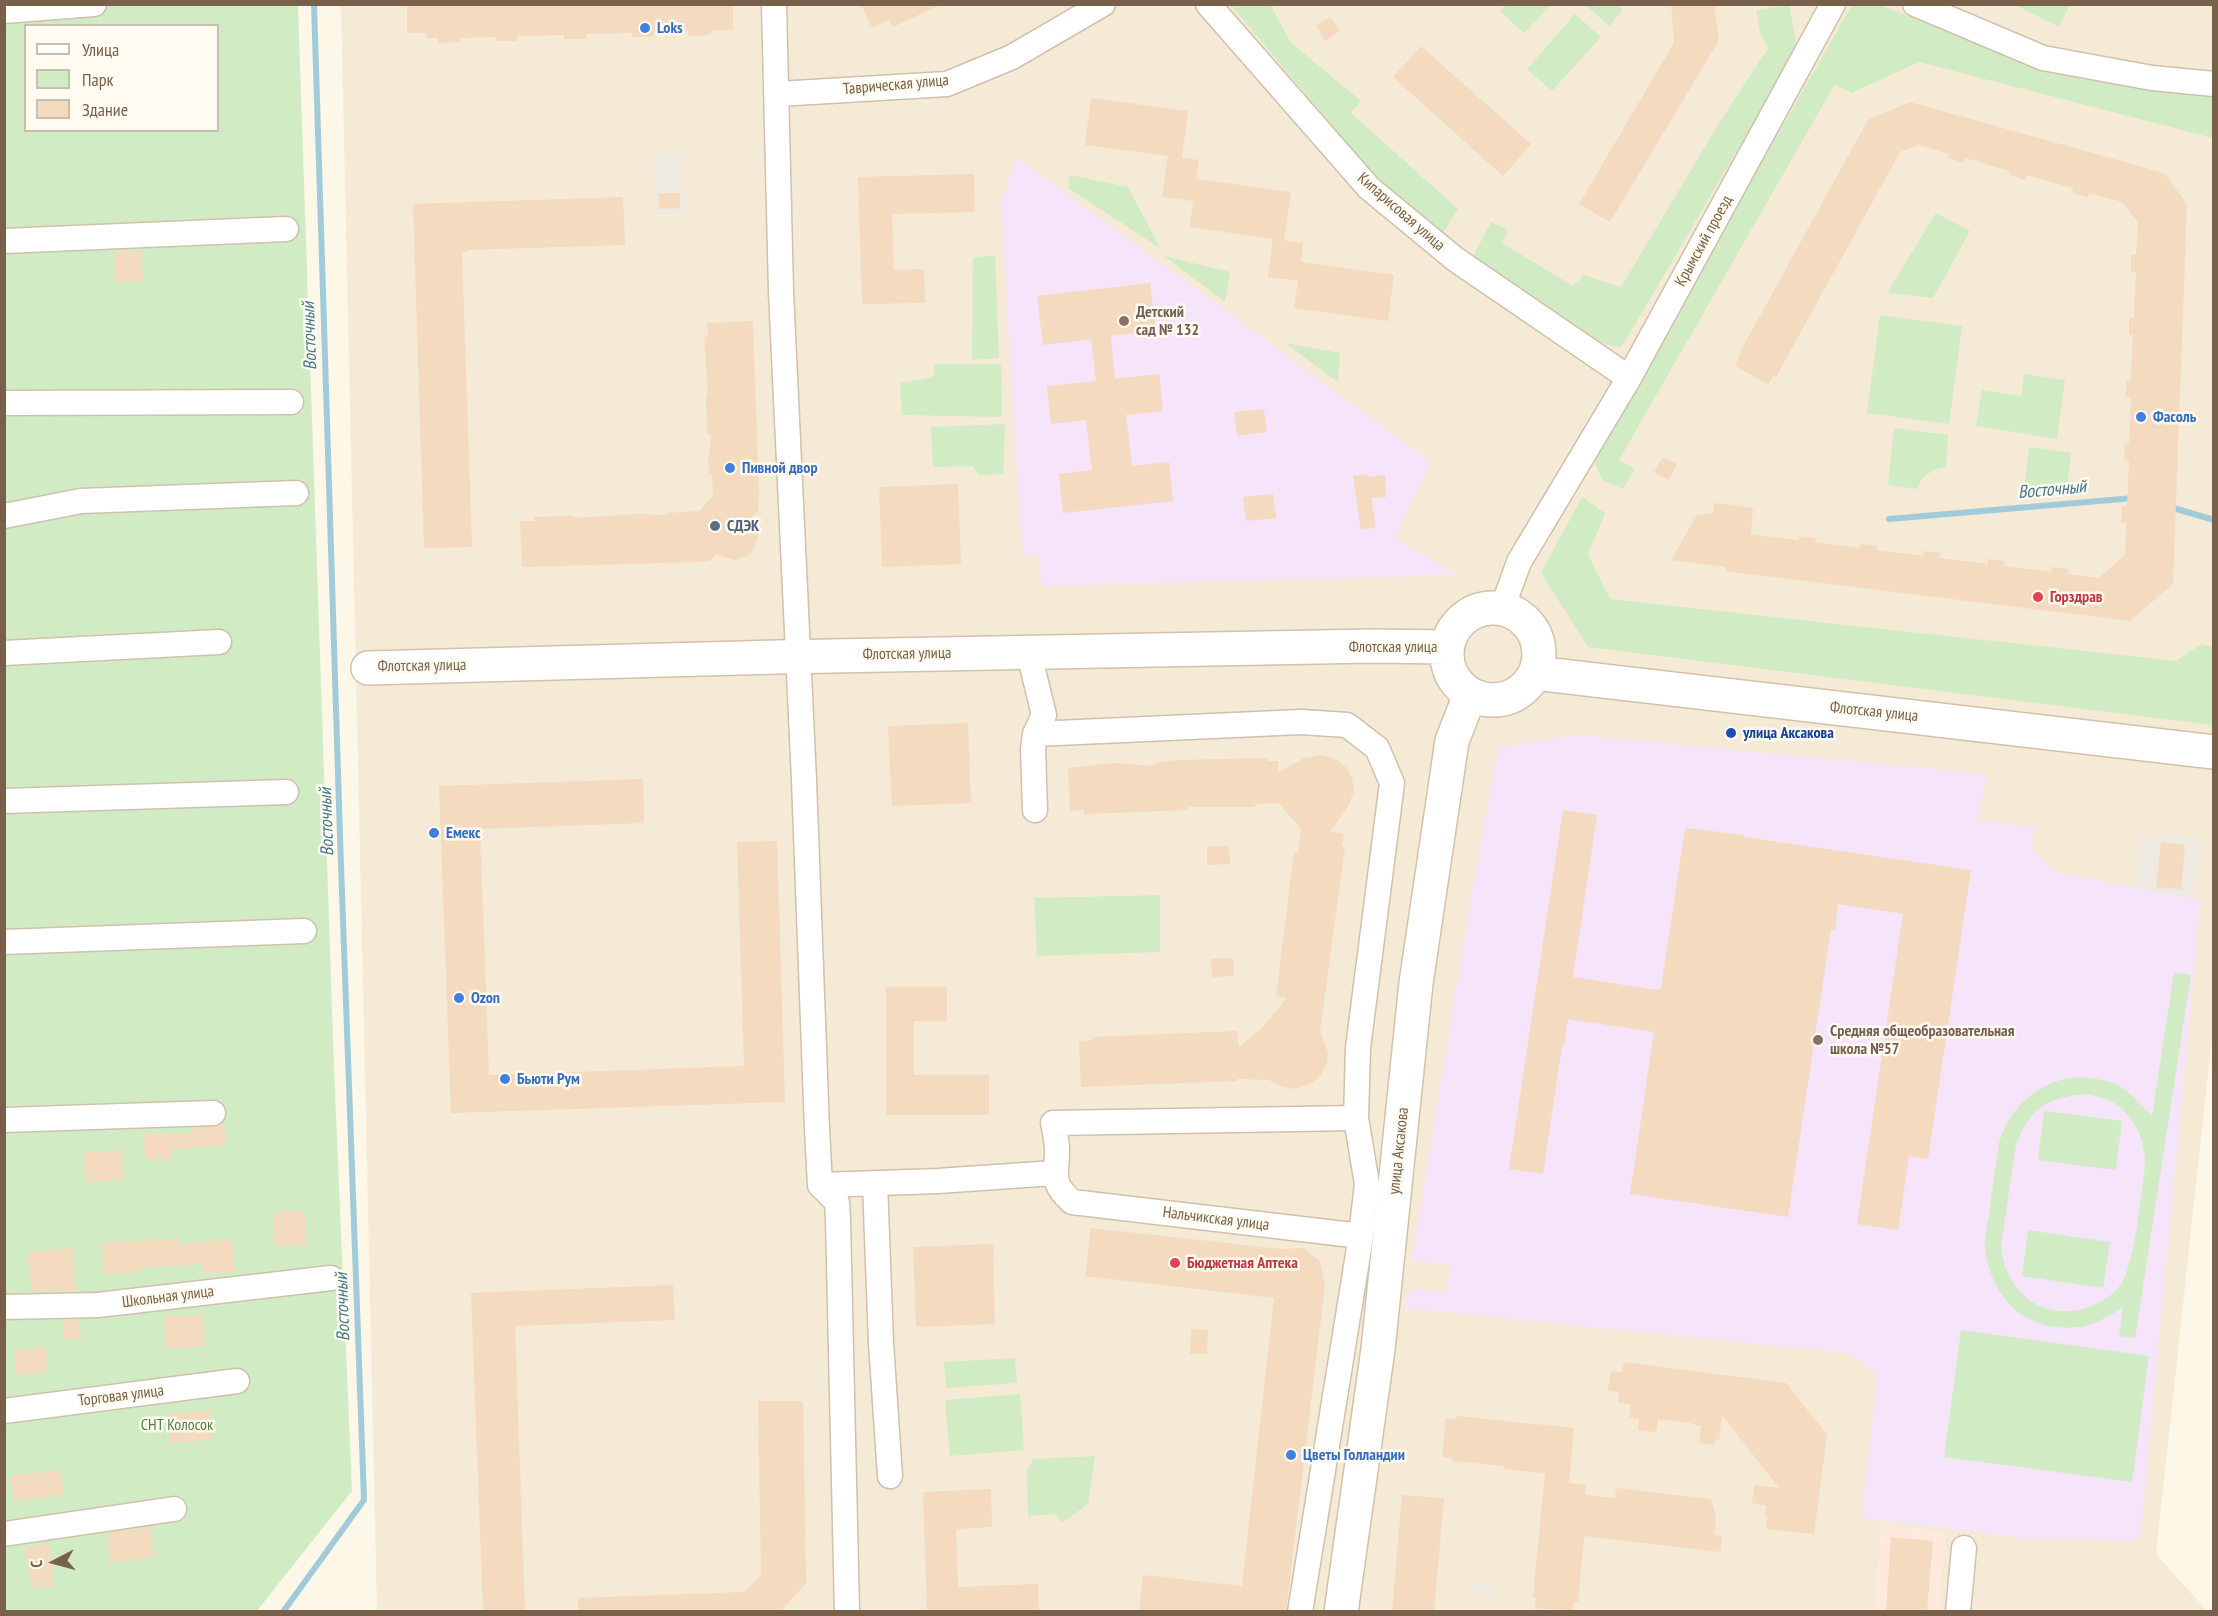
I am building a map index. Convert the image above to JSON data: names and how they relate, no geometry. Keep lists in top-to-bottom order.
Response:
{
  "streets": {
    "street": [
      "Таврическая улица",
      "Кипарисовая улица",
      "Крымский проезд",
      "Флотская улица",
      "улица Аксакова",
      "Нальчикская улица",
      "Школьная улица",
      "Торговая улица"
    ]
  },
  "crossings": [
    ["Кипарисовая улица", "Крымский проезд"],
    ["Крымский проезд", "Флотская улица"],
    ["Крымский проезд", "улица Аксакова"],
    ["Флотская улица", "улица Аксакова"]
  ],
  "water": ["Восточный"],
  "parks": ["СНТ Колосок"],
  "places": [
    "Loks",
    "Детский сад № 132",
    "Фасоль",
    "Пивной двор",
    "СДЭК",
    "Горздрав",
    "улица Аксакова",
    "Емекс",
    "Ozon",
    "Средняя общеобразовательная школа №57",
    "Бьюти Рум",
    "Бюджетная Аптека",
    "Цветы Голландии"
  ],
  "legend": ["Улица", "Парк", "Здание"],
  "north": "left"
}
